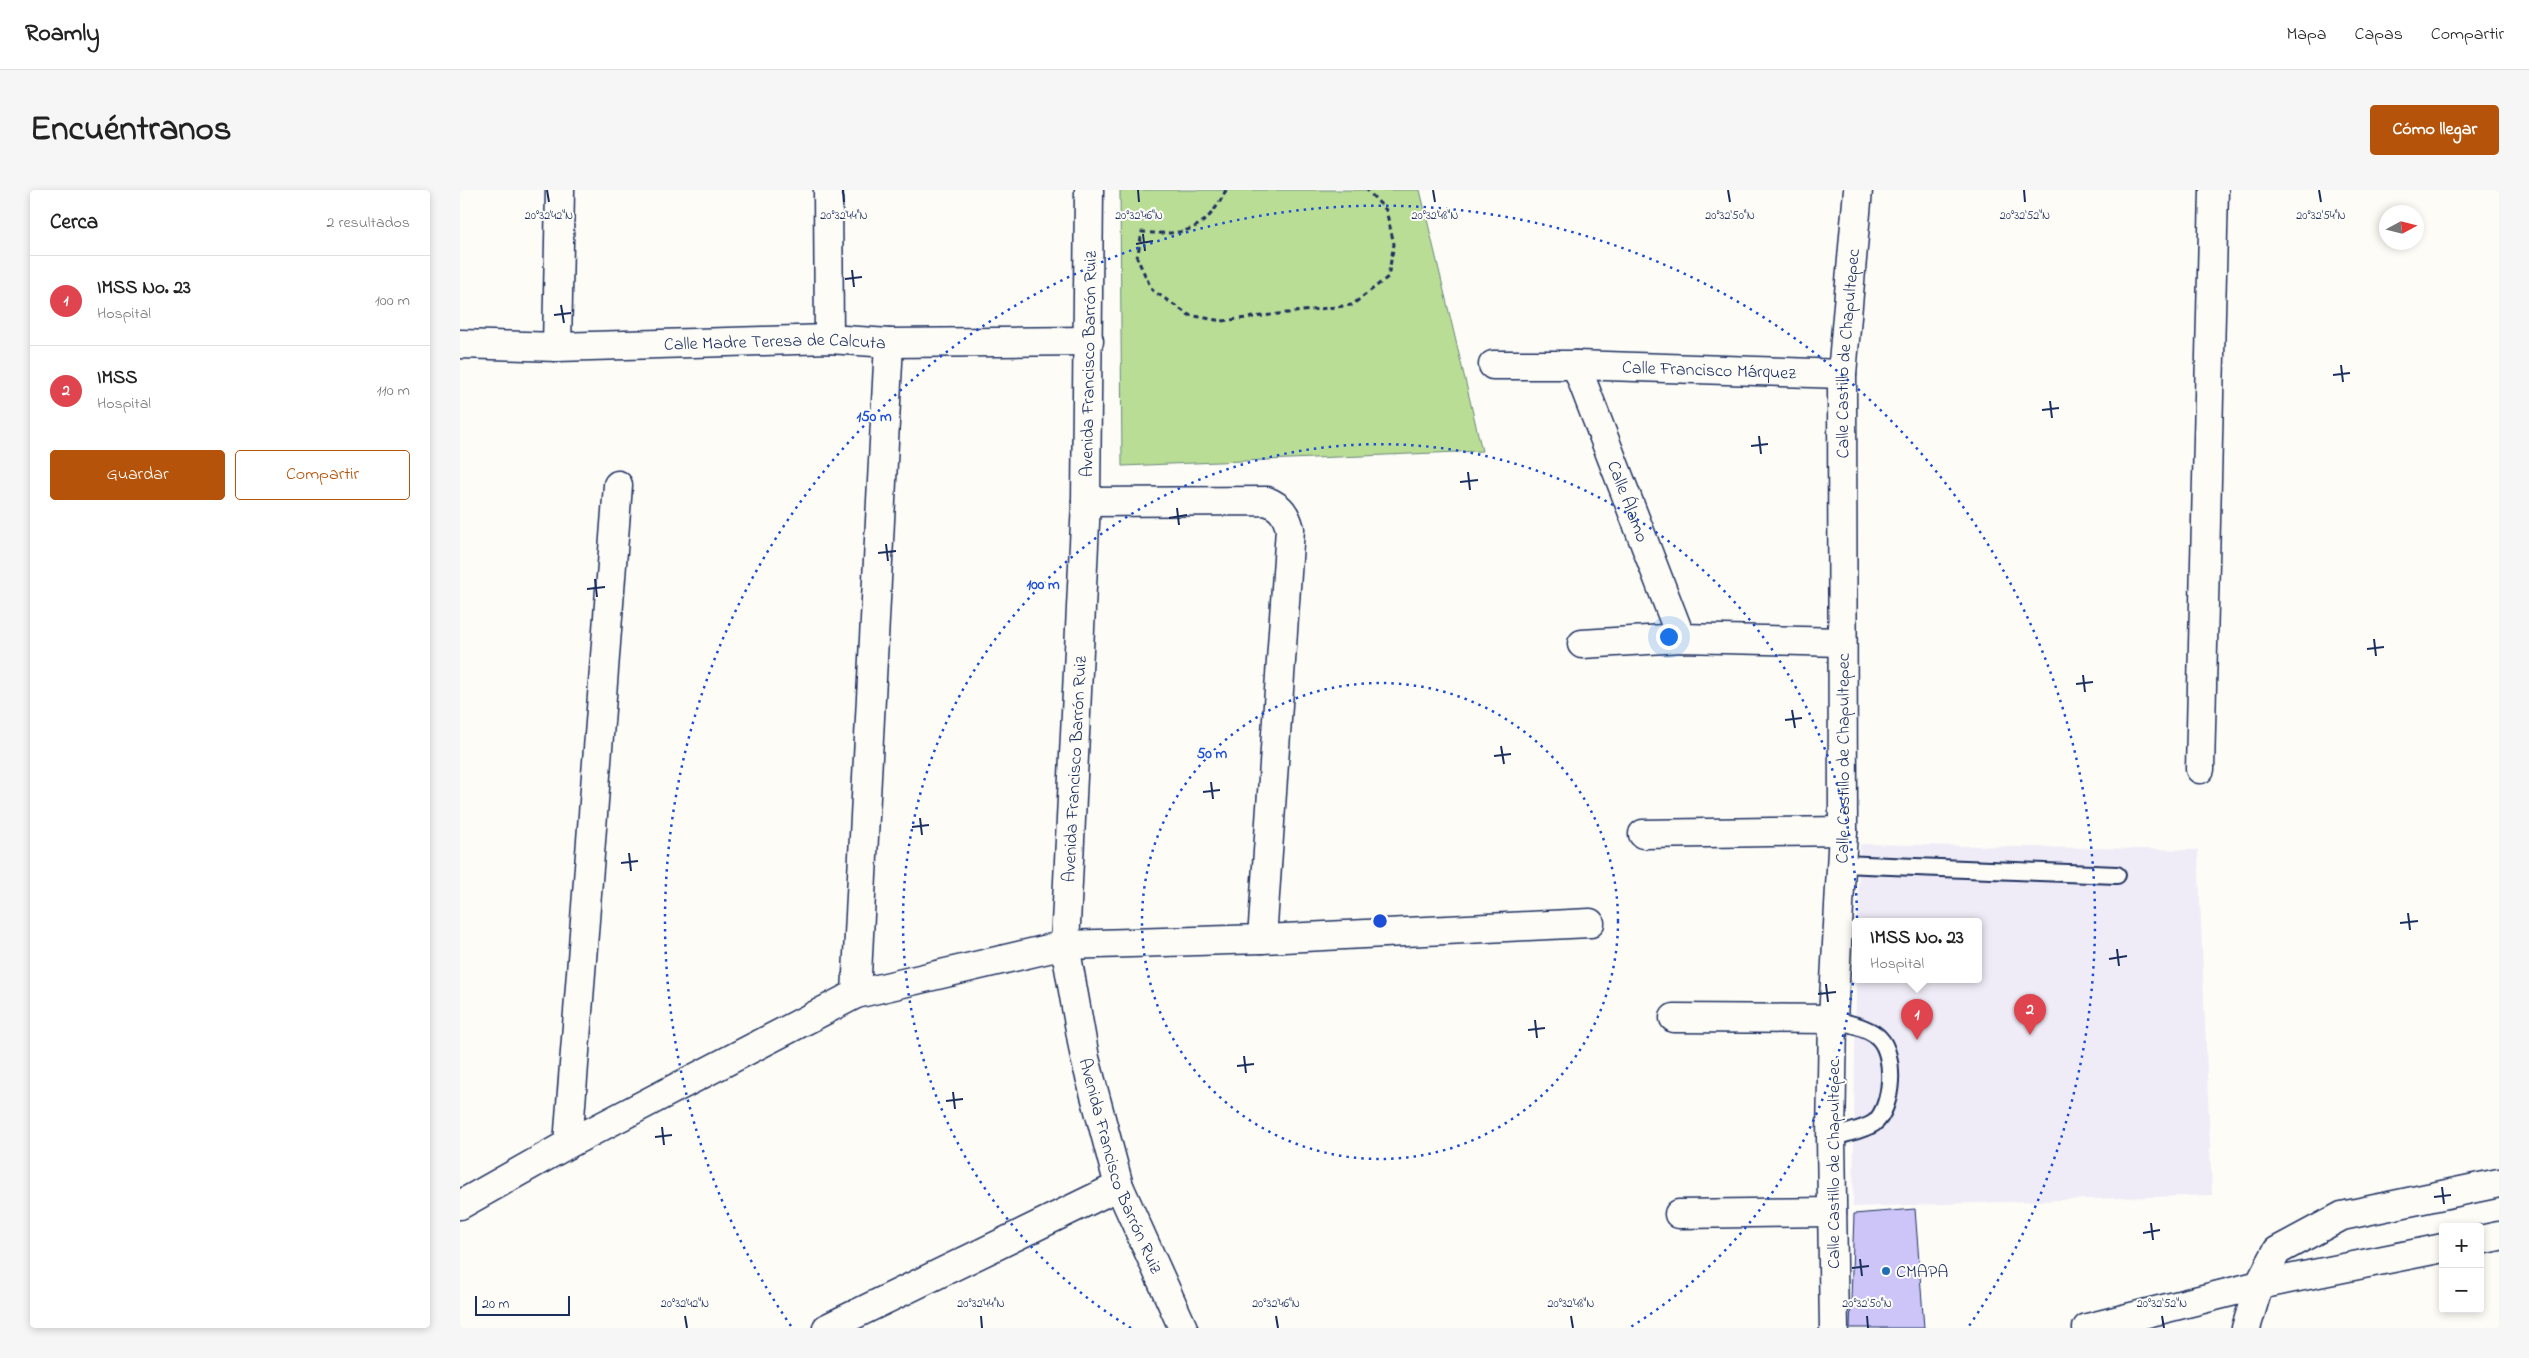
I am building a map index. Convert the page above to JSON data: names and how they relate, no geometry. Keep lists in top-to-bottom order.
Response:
{
  "streets": {
    "street": [
      "Calle Madre Teresa de Calcuta",
      "Calle Castillo de Chapultepec",
      "Avenida Francisco Barrón Ruiz",
      "Calle Francisco Márquez",
      "Calle Álamo"
    ]
  },
  "crossings": [
    ["Calle Madre Teresa de Calcuta", "Avenida Francisco Barrón Ruiz"],
    ["Calle Castillo de Chapultepec", "Calle Francisco Márquez"],
    ["Calle Francisco Márquez", "Calle Álamo"]
  ],
  "places": ["CMAPA"],
  "scale_bar": "20 m",
  "north": "right",
  "page": {
    "header": "Roamly",
    "nav": ["Mapa", "Capas", "Compartir"],
    "title": "Encuéntranos",
    "buttons": [
      "Cómo llegar",
      ["Guardar", "Compartir"]
    ],
    "heading": ["Cerca", "2 resultados"],
    "list": [
      {
        "mark": "1",
        "name": "IMSS No. 23",
        "note": "Hospital",
        "value": "100 m"
      },
      {
        "mark": "2",
        "name": "IMSS",
        "note": "Hospital",
        "value": "110 m"
      }
    ],
    "popup": ["IMSS No. 23", "Hospital"],
    "pins": ["2", "1"],
    "map_buttons": ["+", "−"],
    "scale": "20 m"
  },
  "coordinates": [
    "20°32'42\"N",
    "20°32'44\"N",
    "20°32'46\"N",
    "20°32'48\"N",
    "20°32'50\"N",
    "20°32'52\"N",
    "20°32'54\"N"
  ],
  "rings": ["150 m", "100 m", "50 m"]
}
